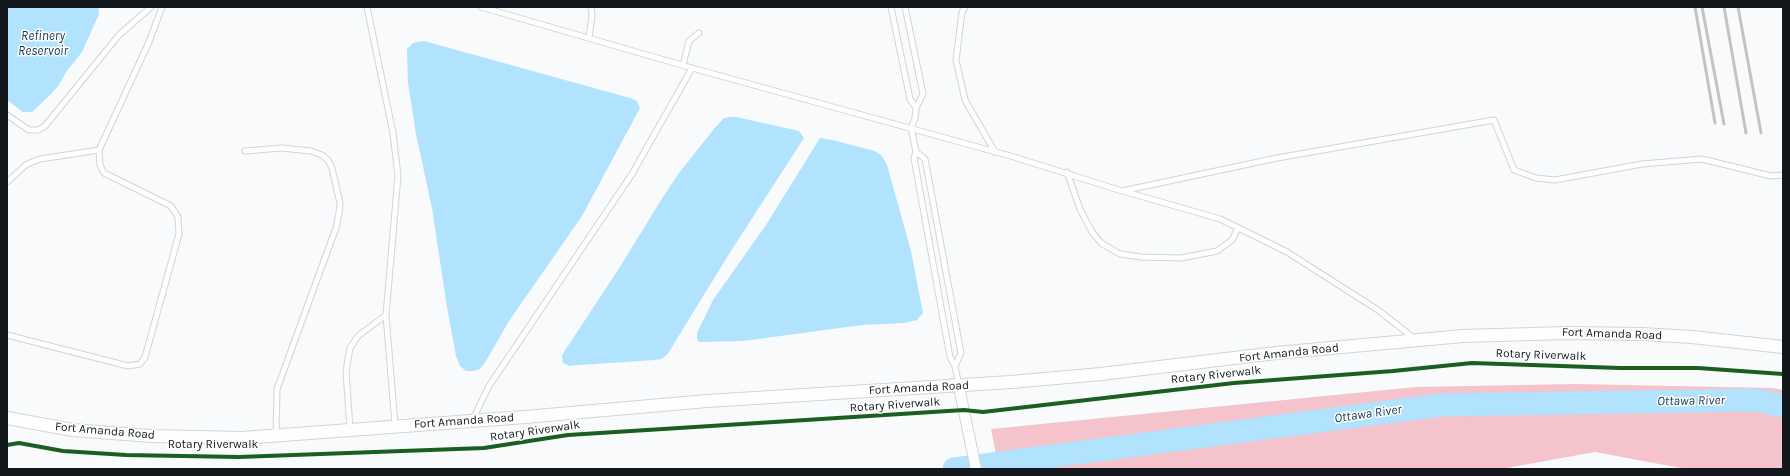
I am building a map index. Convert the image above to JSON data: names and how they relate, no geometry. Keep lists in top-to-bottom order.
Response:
{
  "streets": {
    "street": ["Fort Amanda Road"],
    "cycle path": ["Rotary Riverwalk"]
  },
  "water": ["Refinery Reservoir", "Ottawa River"]
}
